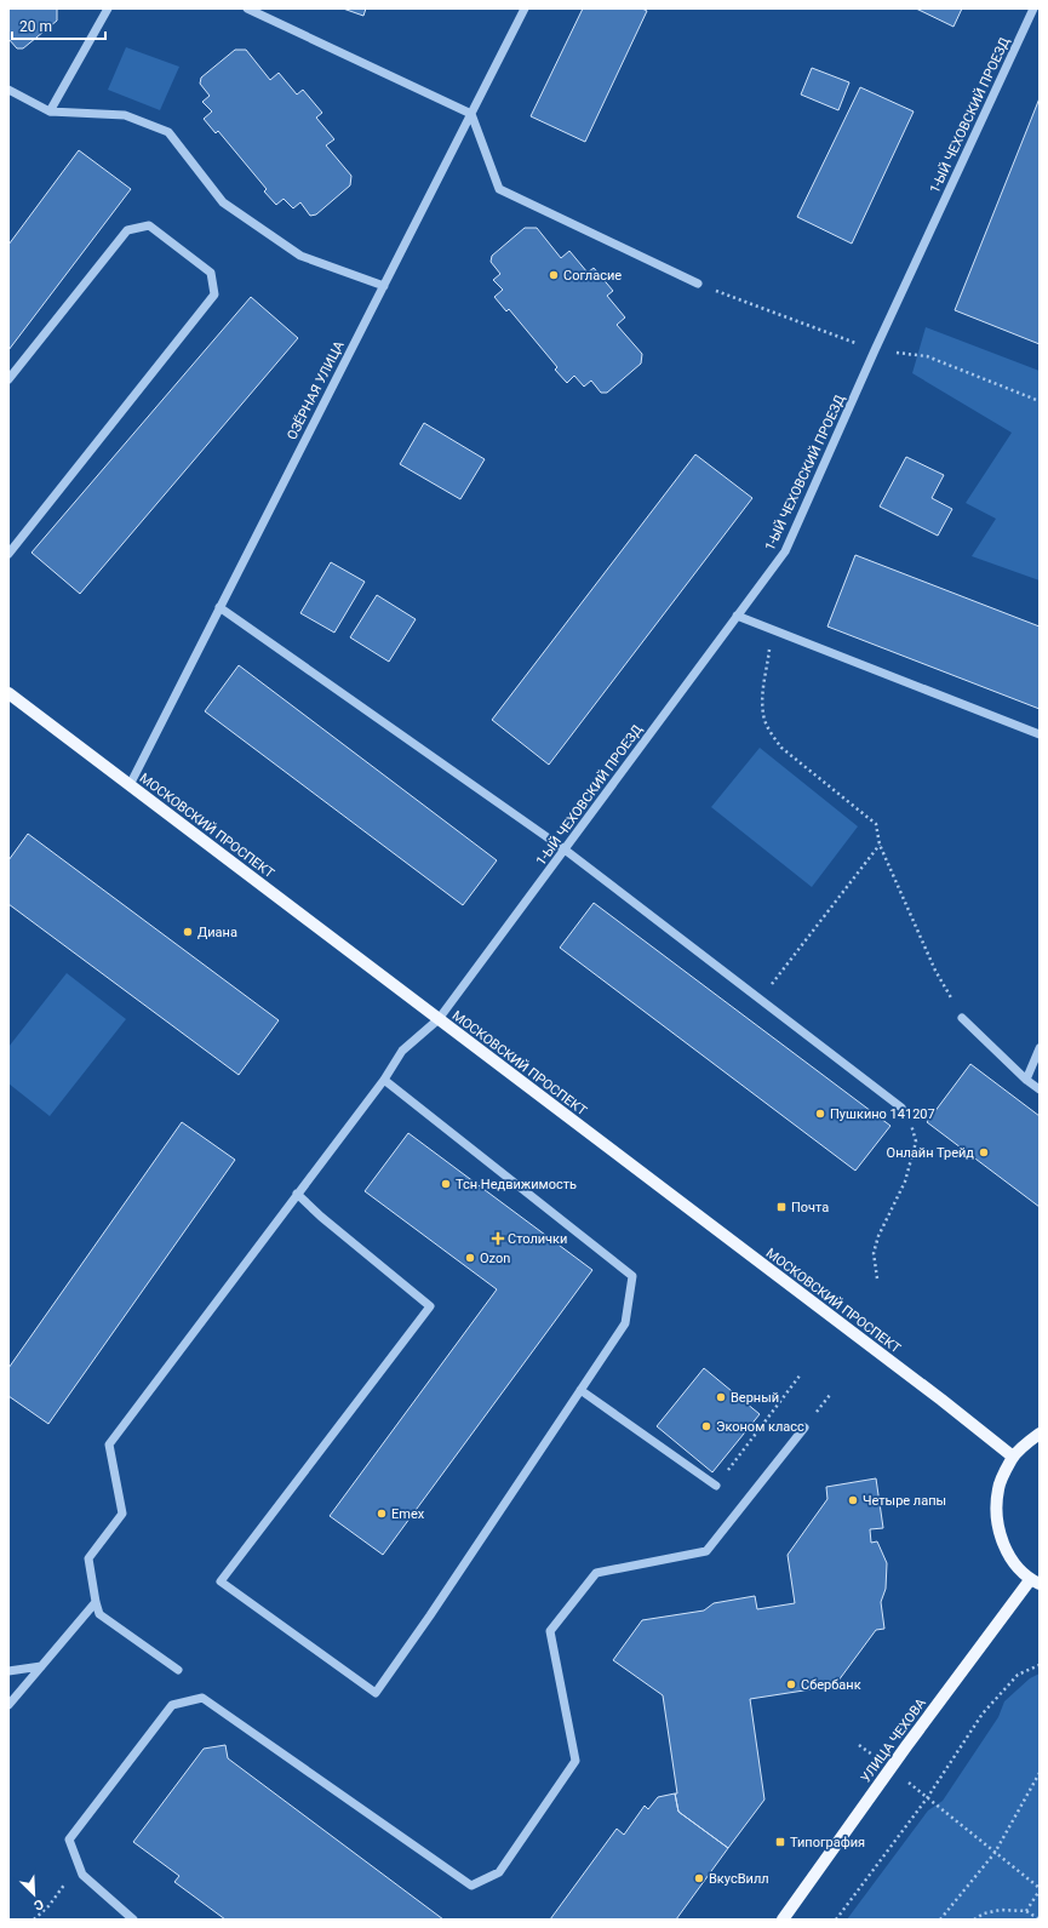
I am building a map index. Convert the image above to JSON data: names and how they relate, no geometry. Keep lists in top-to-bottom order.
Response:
{
  "streets": {
    "main road": ["МОСКОВСКИЙ ПРОСПЕКТ", "УЛИЦА ЧЕХОВА"],
    "street": ["1-ЫЙ ЧЕХОВСКИЙ ПРОЕЗД", "ОЗЁРНАЯ УЛИЦА"]
  },
  "crossings": [
    ["1-ЫЙ ЧЕХОВСКИЙ ПРОЕЗД", "МОСКОВСКИЙ ПРОСПЕКТ"],
    ["ОЗЁРНАЯ УЛИЦА", "МОСКОВСКИЙ ПРОСПЕКТ"]
  ],
  "places": {
    "other": [
      "Согласие",
      "Диана",
      "Пушкино 141207",
      "Онлайн Трейд",
      "Тсн Недвижимость",
      "Ozon",
      "Верный",
      "Эконом класс",
      "Четыре лапы",
      "Emex",
      "Сбербанк",
      "ВкусВилл"
    ],
    "transit": ["Почта", "Типография"],
    "health": ["Столички"]
  },
  "scale_bar": "20 m",
  "north": "bottom right"
}
